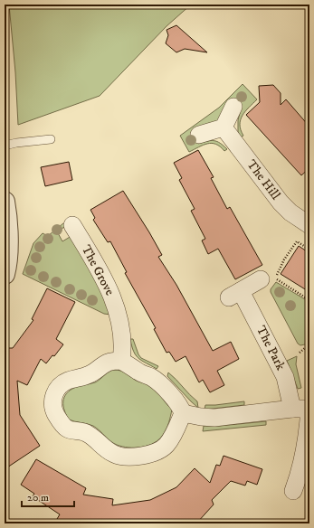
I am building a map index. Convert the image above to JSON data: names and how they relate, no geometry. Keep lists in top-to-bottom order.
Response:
{
  "streets": {
    "street": ["The Hill", "The Grove", "The Park"]
  },
  "scale_bar": "20 m"
}
